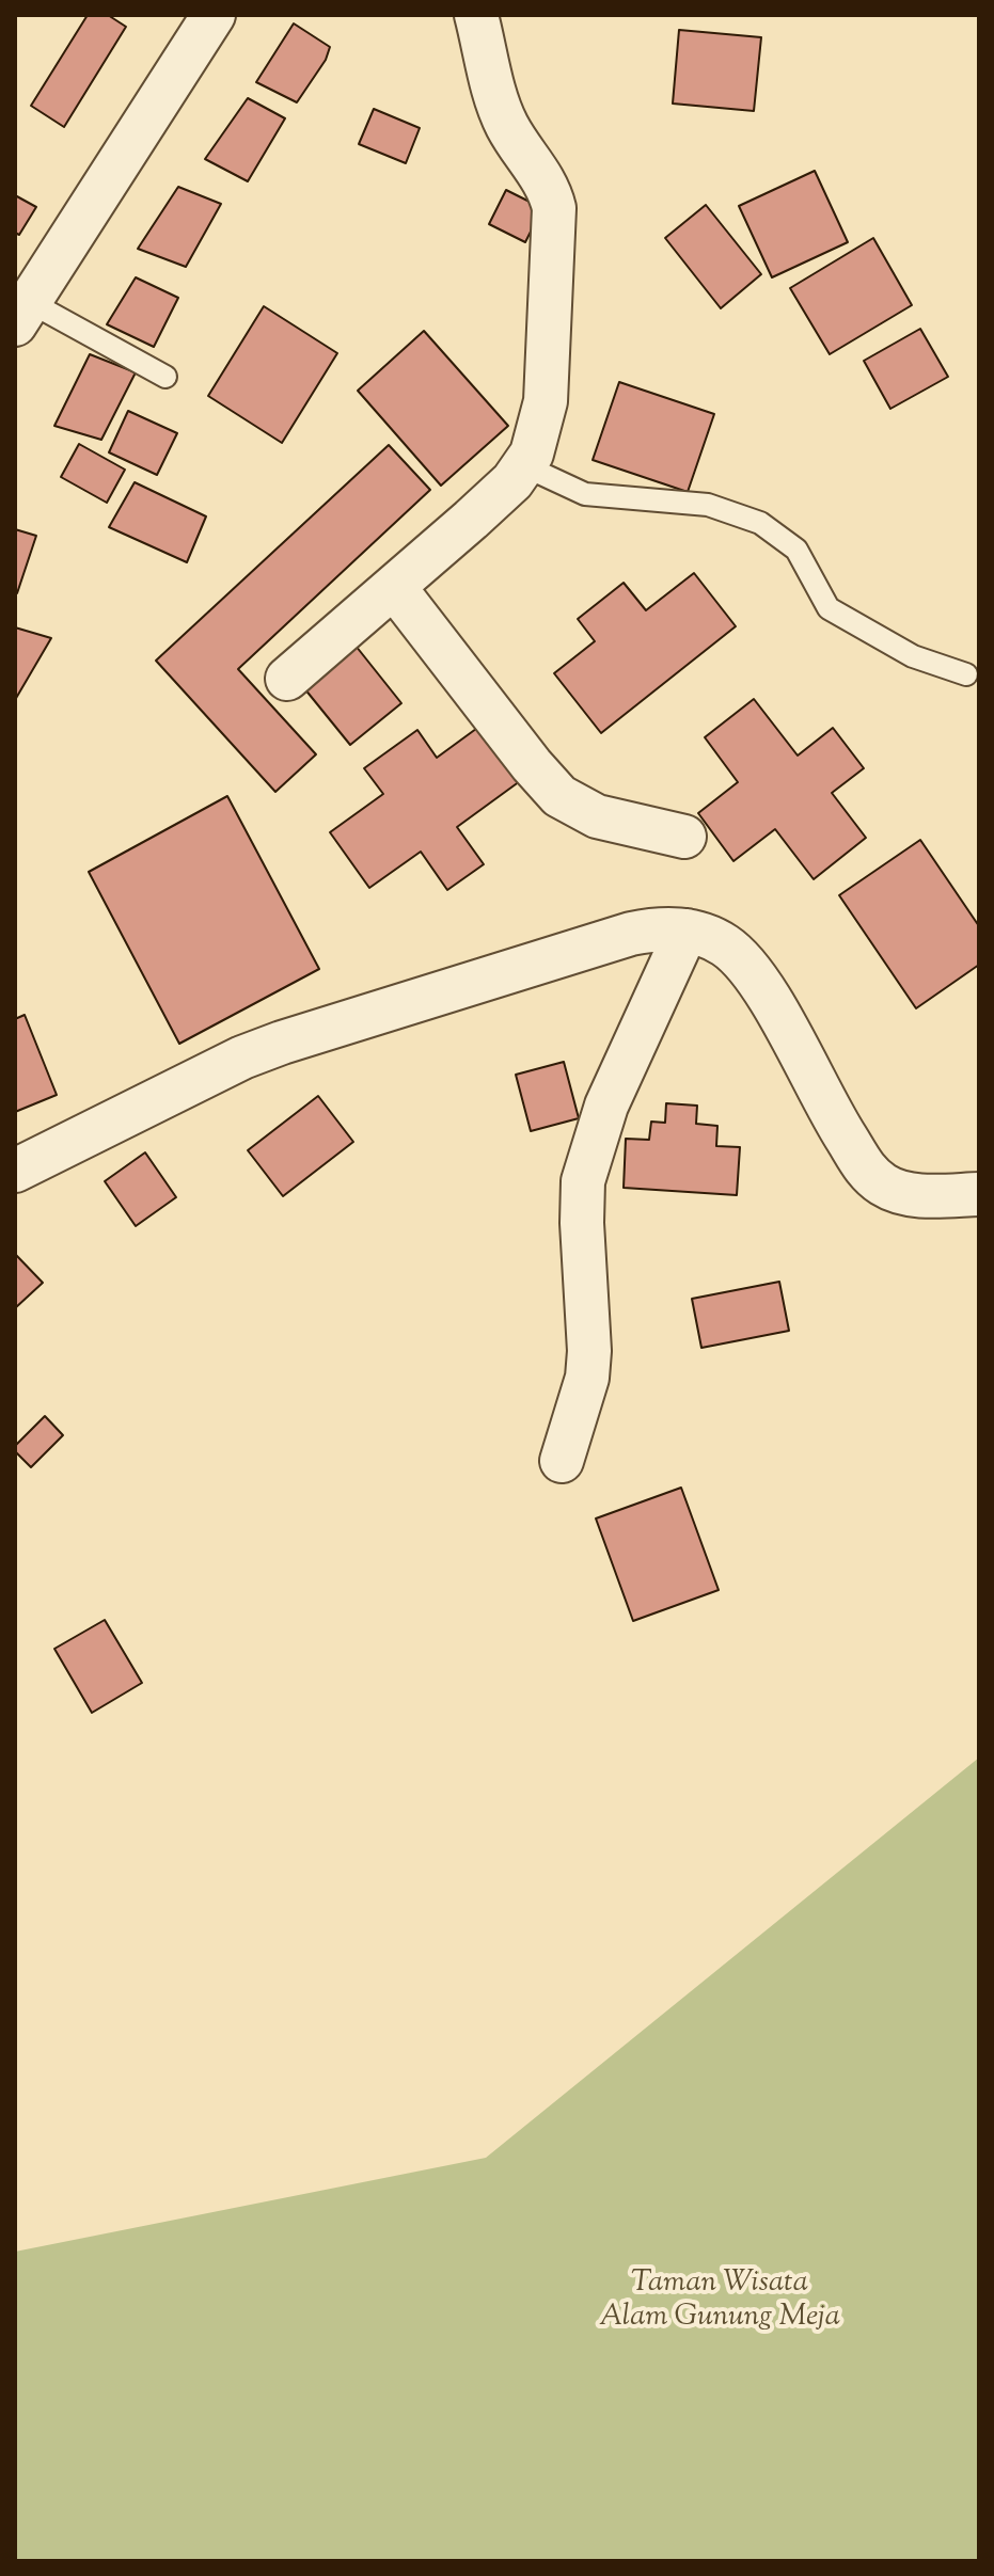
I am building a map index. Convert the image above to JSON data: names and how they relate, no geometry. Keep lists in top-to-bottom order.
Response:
{
  "parks": ["Taman Wisata Alam Gunung Meja"]
}
